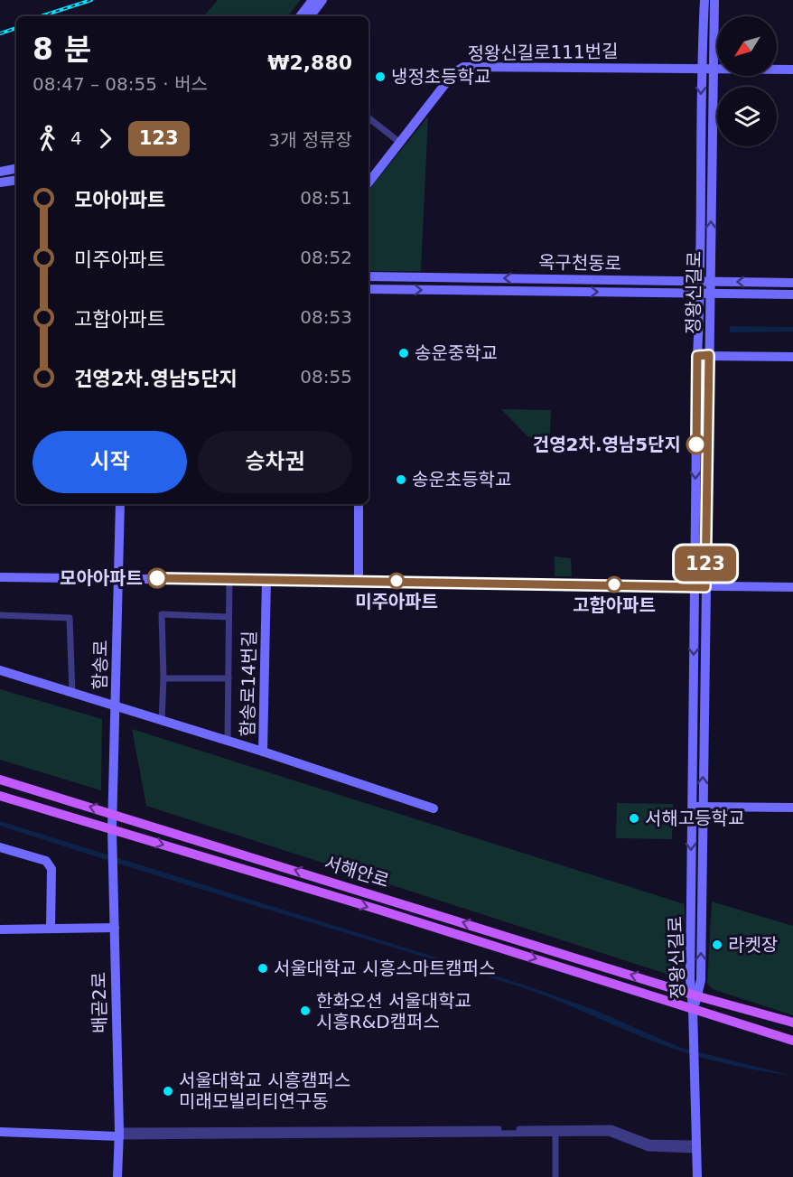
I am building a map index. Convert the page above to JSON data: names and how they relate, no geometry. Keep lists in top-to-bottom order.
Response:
{
  "streets": {
    "main road": ["서해안로"],
    "street": [
      "정왕신길로111번길",
      "옥구천동로",
      "정왕신길로",
      "함송로",
      "함송로14번길",
      "배곧2로"
    ]
  },
  "crossings": [
    ["정왕신길로111번길", "정왕신길로"],
    ["옥구천동로", "정왕신길로"],
    ["정왕신길로", "서해안로"],
    ["함송로", "함송로14번길"],
    ["함송로", "서해안로"],
    ["함송로", "배곧2로"],
    ["서해안로", "배곧2로"]
  ],
  "places": [
    "냉정초등학교",
    "송운중학교",
    "건영2차.영남5단지",
    "송운초등학교",
    "모아아파트",
    "미주아파트",
    "고합아파트",
    "서해고등학교",
    "라켓장",
    "서울대학교 시흥스마트캠퍼스",
    "한화오션 서울대학교 시흥R&D캠퍼스",
    "서울대학교 시흥캠퍼스 미래모빌리티연구동"
  ],
  "lines": ["bus line 123"],
  "north": "bottom left",
  "page": {
    "on_map": "123",
    "heading": ["8 분", "08:47 – 08:55 · 버스", "₩2,880"],
    "legs": ["4", "123", "3개 정류장"],
    "list": [
      {
        "name": "모아아파트",
        "value": "08:51"
      },
      {
        "name": "미주아파트",
        "value": "08:52"
      },
      {
        "name": "고합아파트",
        "value": "08:53"
      },
      {
        "name": "건영2차.영남5단지",
        "value": "08:55"
      }
    ],
    "buttons": ["시작", "승차권"]
  }
}
